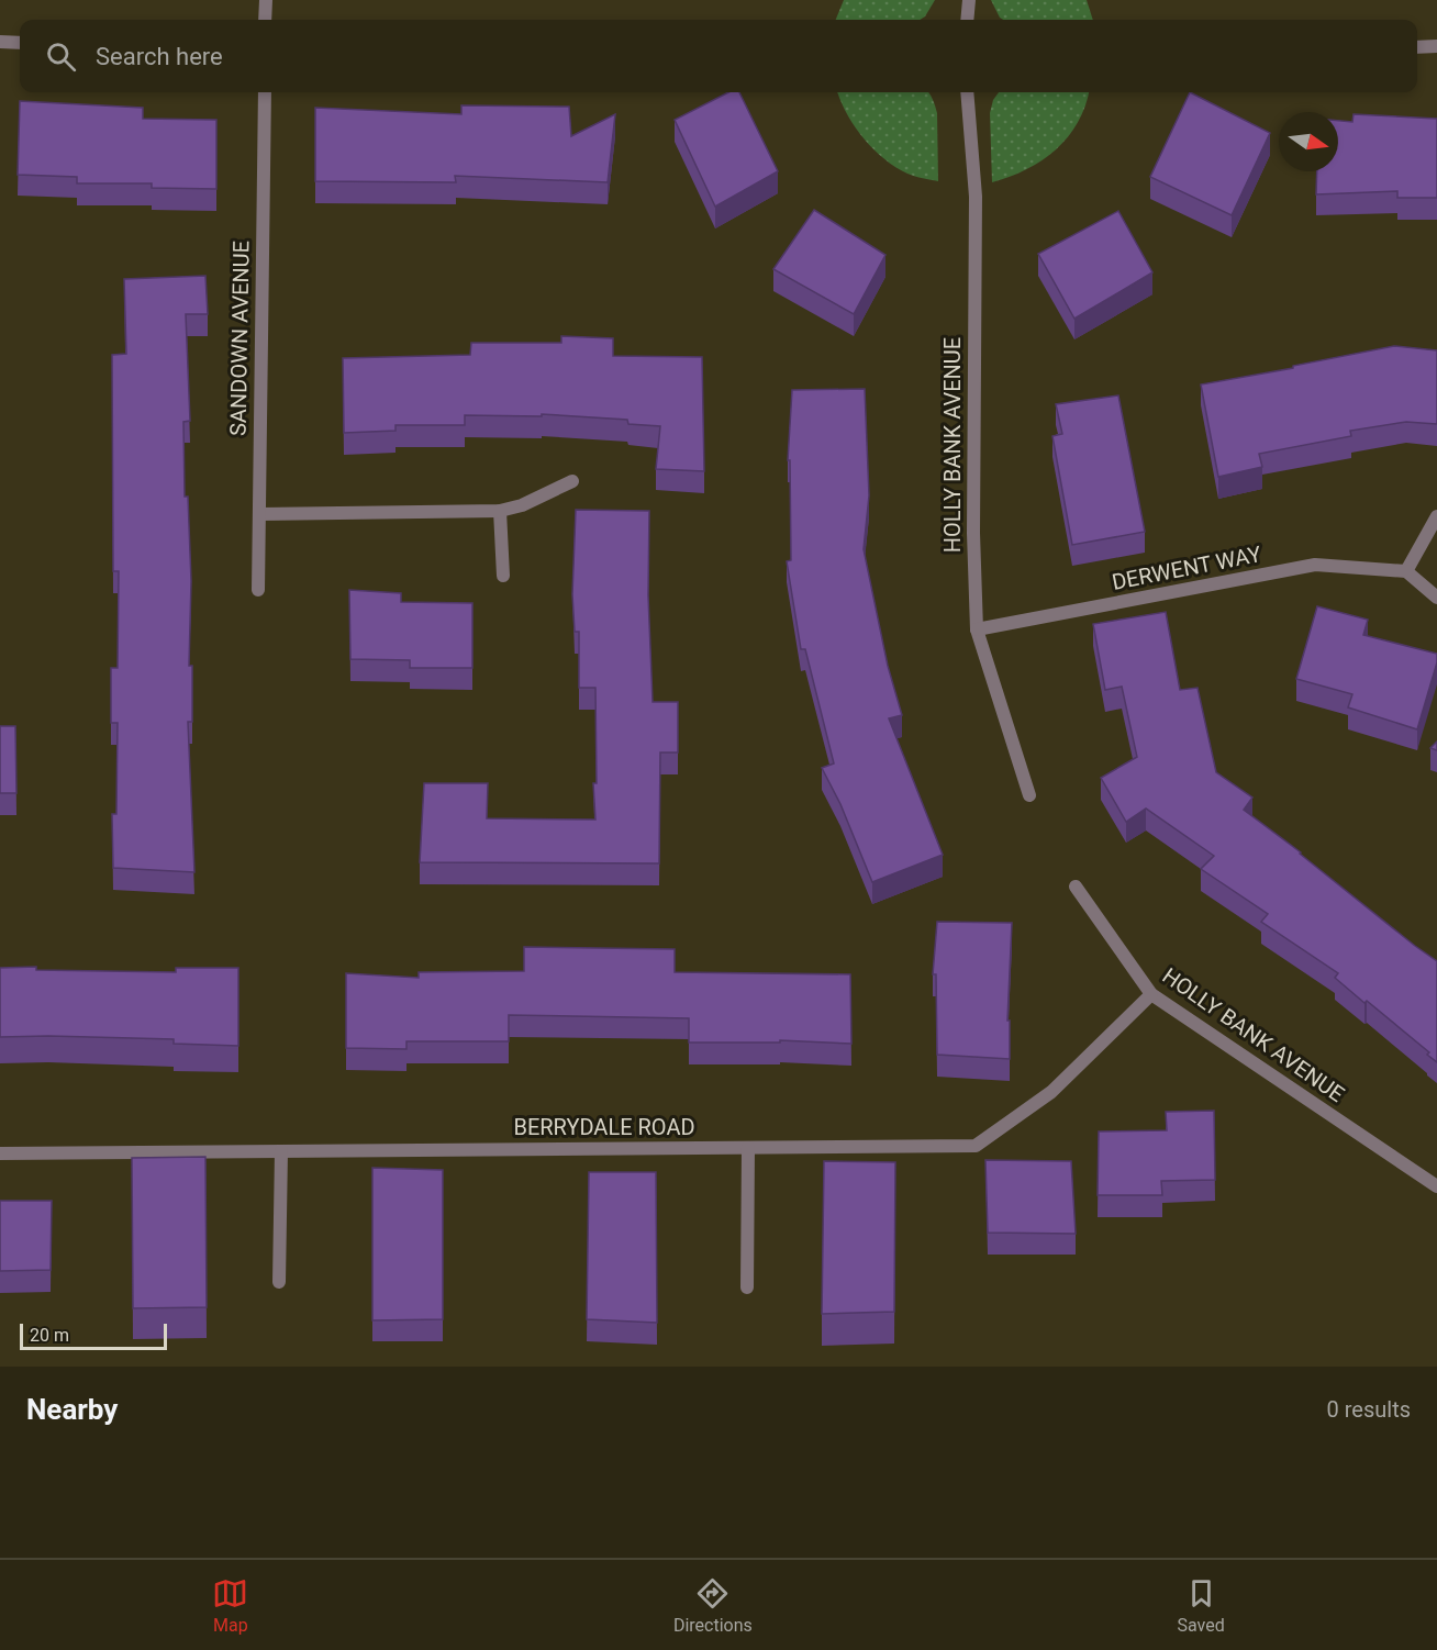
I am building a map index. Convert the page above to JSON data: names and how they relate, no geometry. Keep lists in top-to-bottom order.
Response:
{
  "streets": {
    "street": [
      "SANDOWN AVENUE",
      "HOLLY BANK AVENUE",
      "DERWENT WAY",
      "BERRYDALE ROAD"
    ]
  },
  "crossings": [
    ["HOLLY BANK AVENUE", "DERWENT WAY"],
    ["HOLLY BANK AVENUE", "BERRYDALE ROAD"]
  ],
  "scale_bar": "20 m",
  "north": "right",
  "page": {
    "search": "Search here",
    "scale": "20 m",
    "heading": ["Nearby", "0 results"],
    "nav": ["Map", "Directions", "Saved"]
  }
}
